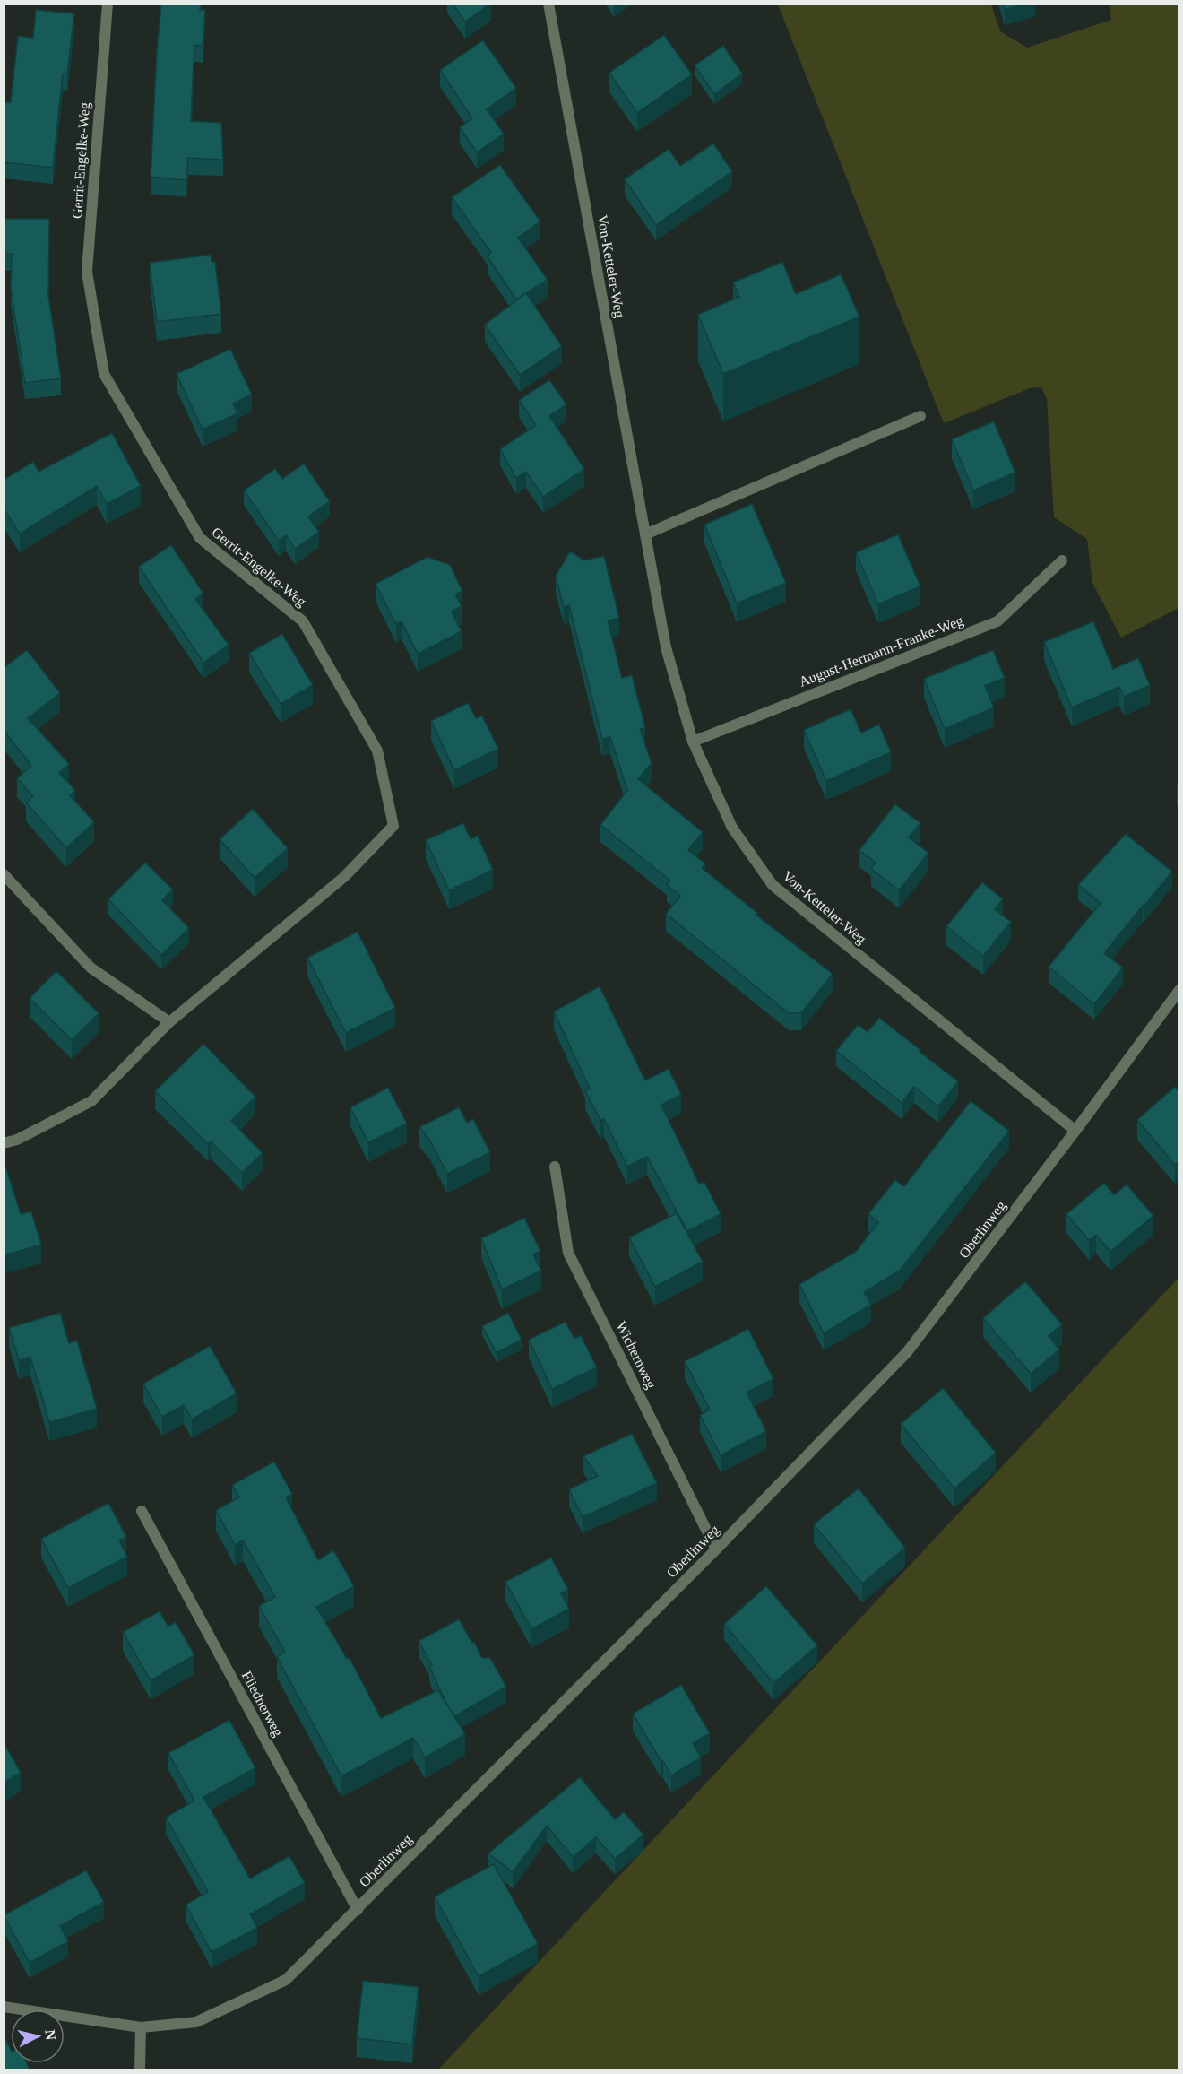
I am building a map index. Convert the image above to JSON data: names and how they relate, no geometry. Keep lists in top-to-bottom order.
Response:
{
  "streets": {
    "street": [
      "Gerrit-Engelke-Weg",
      "Von-Ketteler-Weg",
      "August-Hermann-Franke-Weg",
      "Oberlinweg",
      "Wichernweg",
      "Fliednerweg"
    ]
  },
  "crossings": [
    ["Von-Ketteler-Weg", "August-Hermann-Franke-Weg"],
    ["Von-Ketteler-Weg", "Oberlinweg"],
    ["Oberlinweg", "Wichernweg"],
    ["Oberlinweg", "Fliednerweg"]
  ],
  "north": "right"
}
